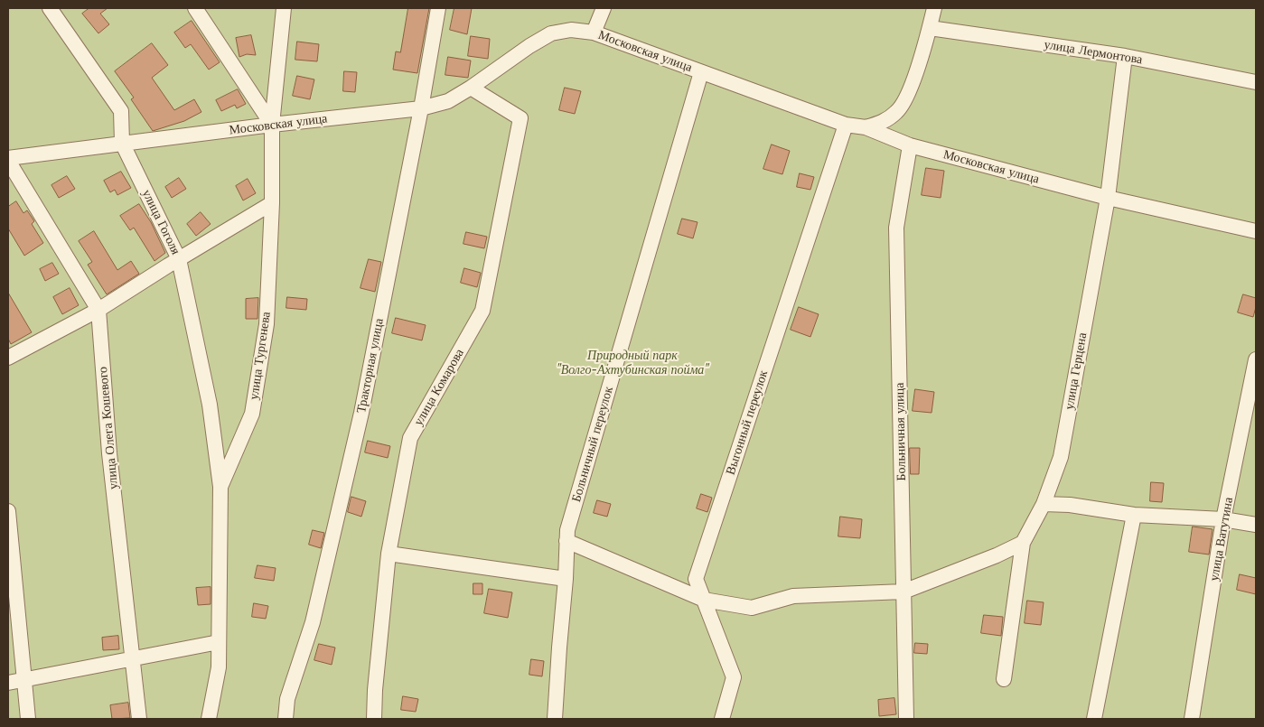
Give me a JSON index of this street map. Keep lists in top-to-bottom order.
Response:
{
  "streets": {
    "street": [
      "Московская улица",
      "улица Лермонтова",
      "улица Гоголя",
      "улица Тургенева",
      "Тракторная улица",
      "улица Герцена",
      "улица Комарова",
      "Выгонный переулок",
      "улица Олега Кошевого",
      "Больничная улица",
      "Больничный переулок",
      "улица Ватутина"
    ]
  },
  "crossings": [
    ["Московская улица", "улица Гоголя"],
    ["Московская улица", "улица Тургенева"],
    ["Московская улица", "Тракторная улица"],
    ["Московская улица", "улица Герцена"],
    ["Московская улица", "улица Комарова"],
    ["Московская улица", "Выгонный переулок"],
    ["Московская улица", "улица Олега Кошевого"],
    ["Московская улица", "Больничная улица"],
    ["Московская улица", "Больничный переулок"],
    ["улица Лермонтова", "улица Герцена"],
    ["улица Гоголя", "улица Тургенева"]
  ],
  "parks": ["Природный парк \"Волго-Ахтубинская пойма\""]
}
